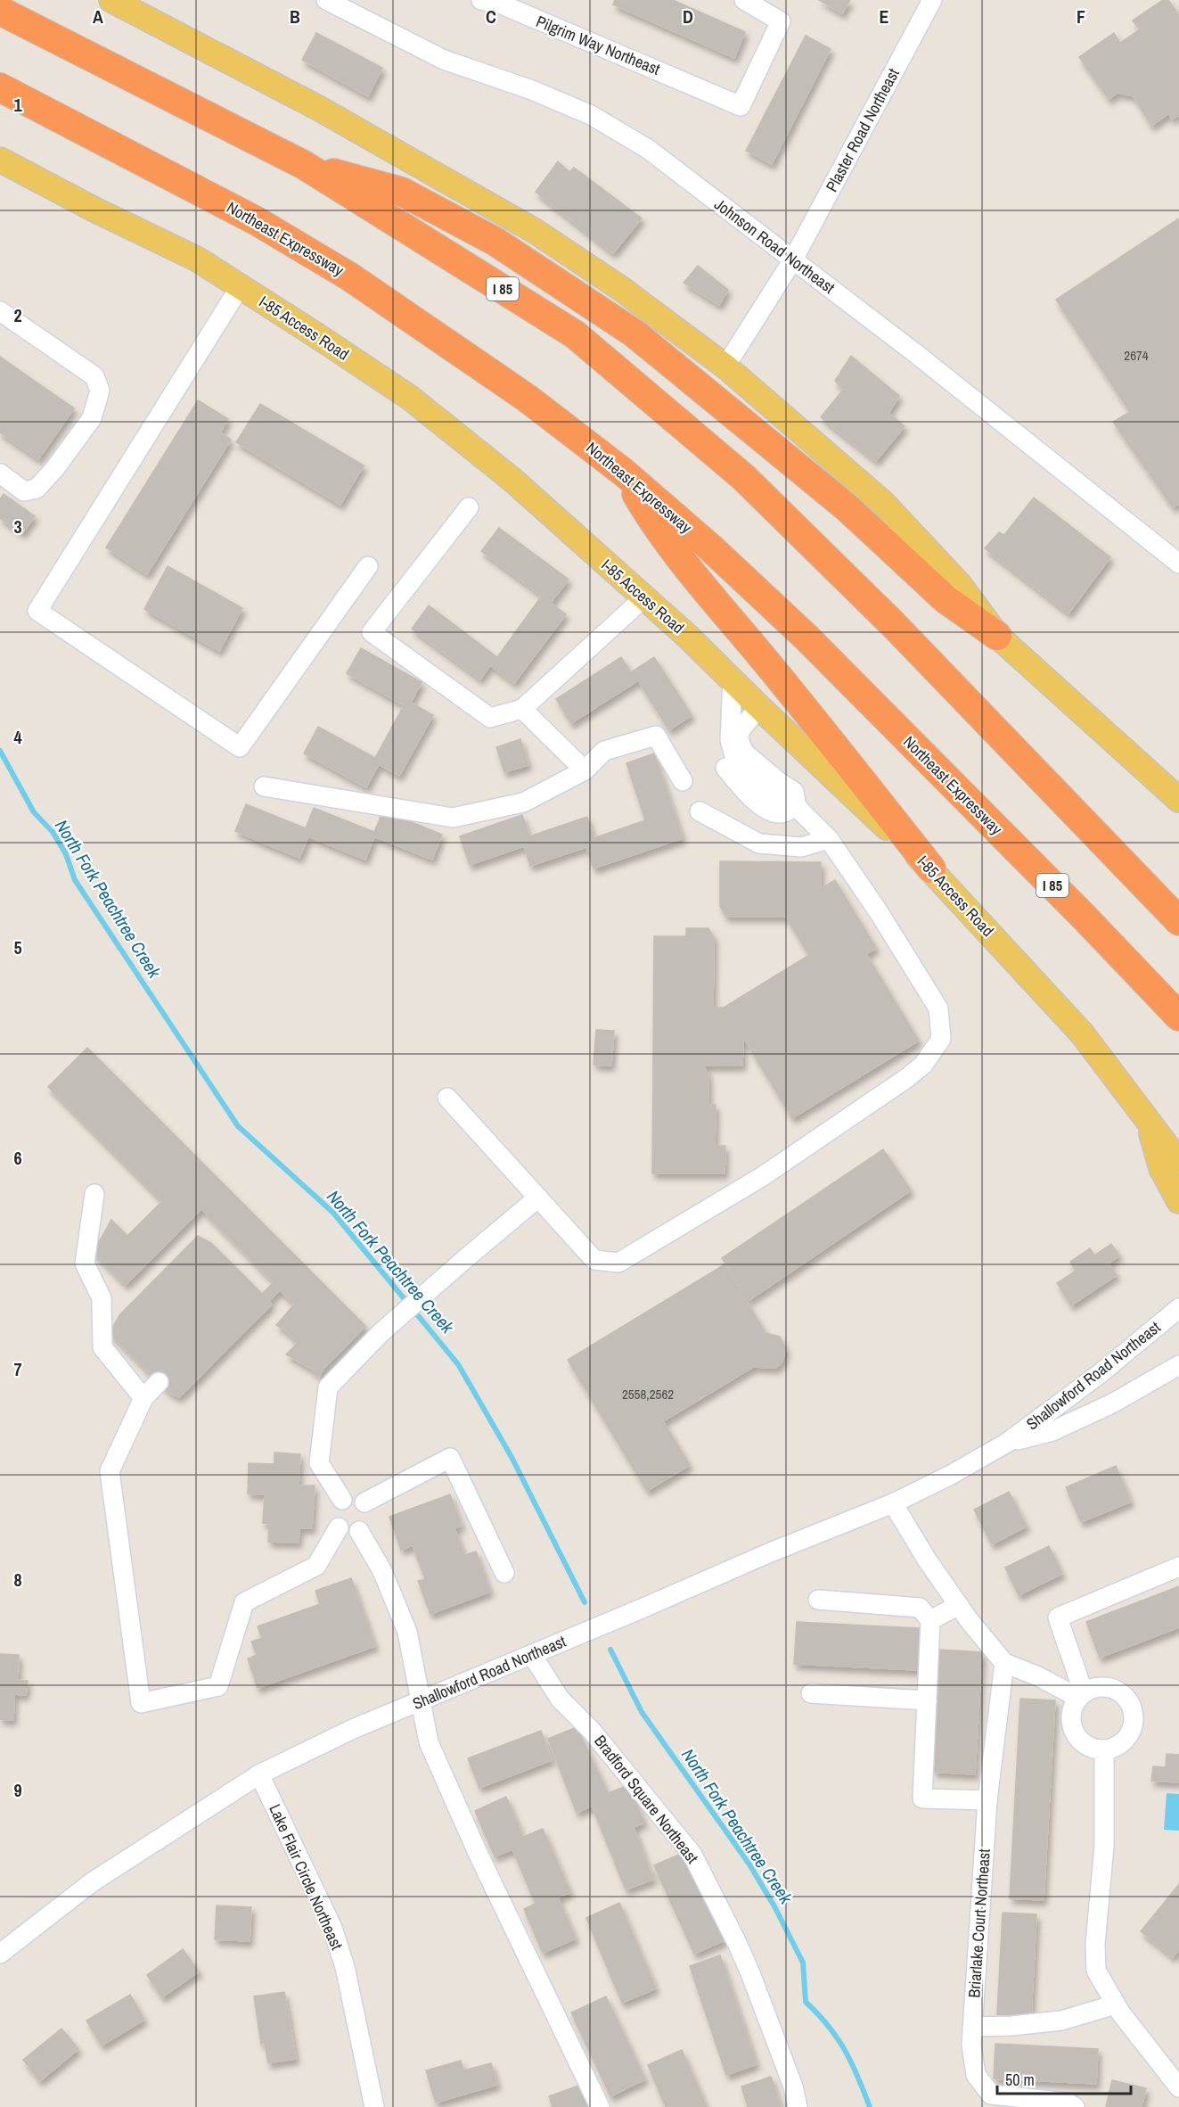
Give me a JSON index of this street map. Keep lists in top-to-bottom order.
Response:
{
  "streets": {
    "highway": ["Northeast Expressway", "I 85"],
    "main road": ["I-85 Access Road"],
    "street": [
      "Pilgrim Way Northeast",
      "Plaster Road Northeast",
      "Johnson Road Northeast",
      "Shallowford Road Northeast",
      "Bradford Square Northeast",
      "Lake Flair Circle Northeast",
      "Briarlake Court Northeast"
    ]
  },
  "crossings": [
    ["Plaster Road Northeast", "Johnson Road Northeast"],
    ["Shallowford Road Northeast", "Bradford Square Northeast"],
    ["Shallowford Road Northeast", "Lake Flair Circle Northeast"]
  ],
  "water": ["North Fork Peachtree Creek"],
  "house_numbers": ["2674", "2558,2562"],
  "scale_bar": "50 m",
  "grid": {
    "columns": [
      "A",
      "B",
      "C",
      "D",
      "E",
      "F"
    ],
    "rows": [
      "1",
      "2",
      "3",
      "4",
      "5",
      "6",
      "7",
      "8",
      "9"
    ]
  }
}
